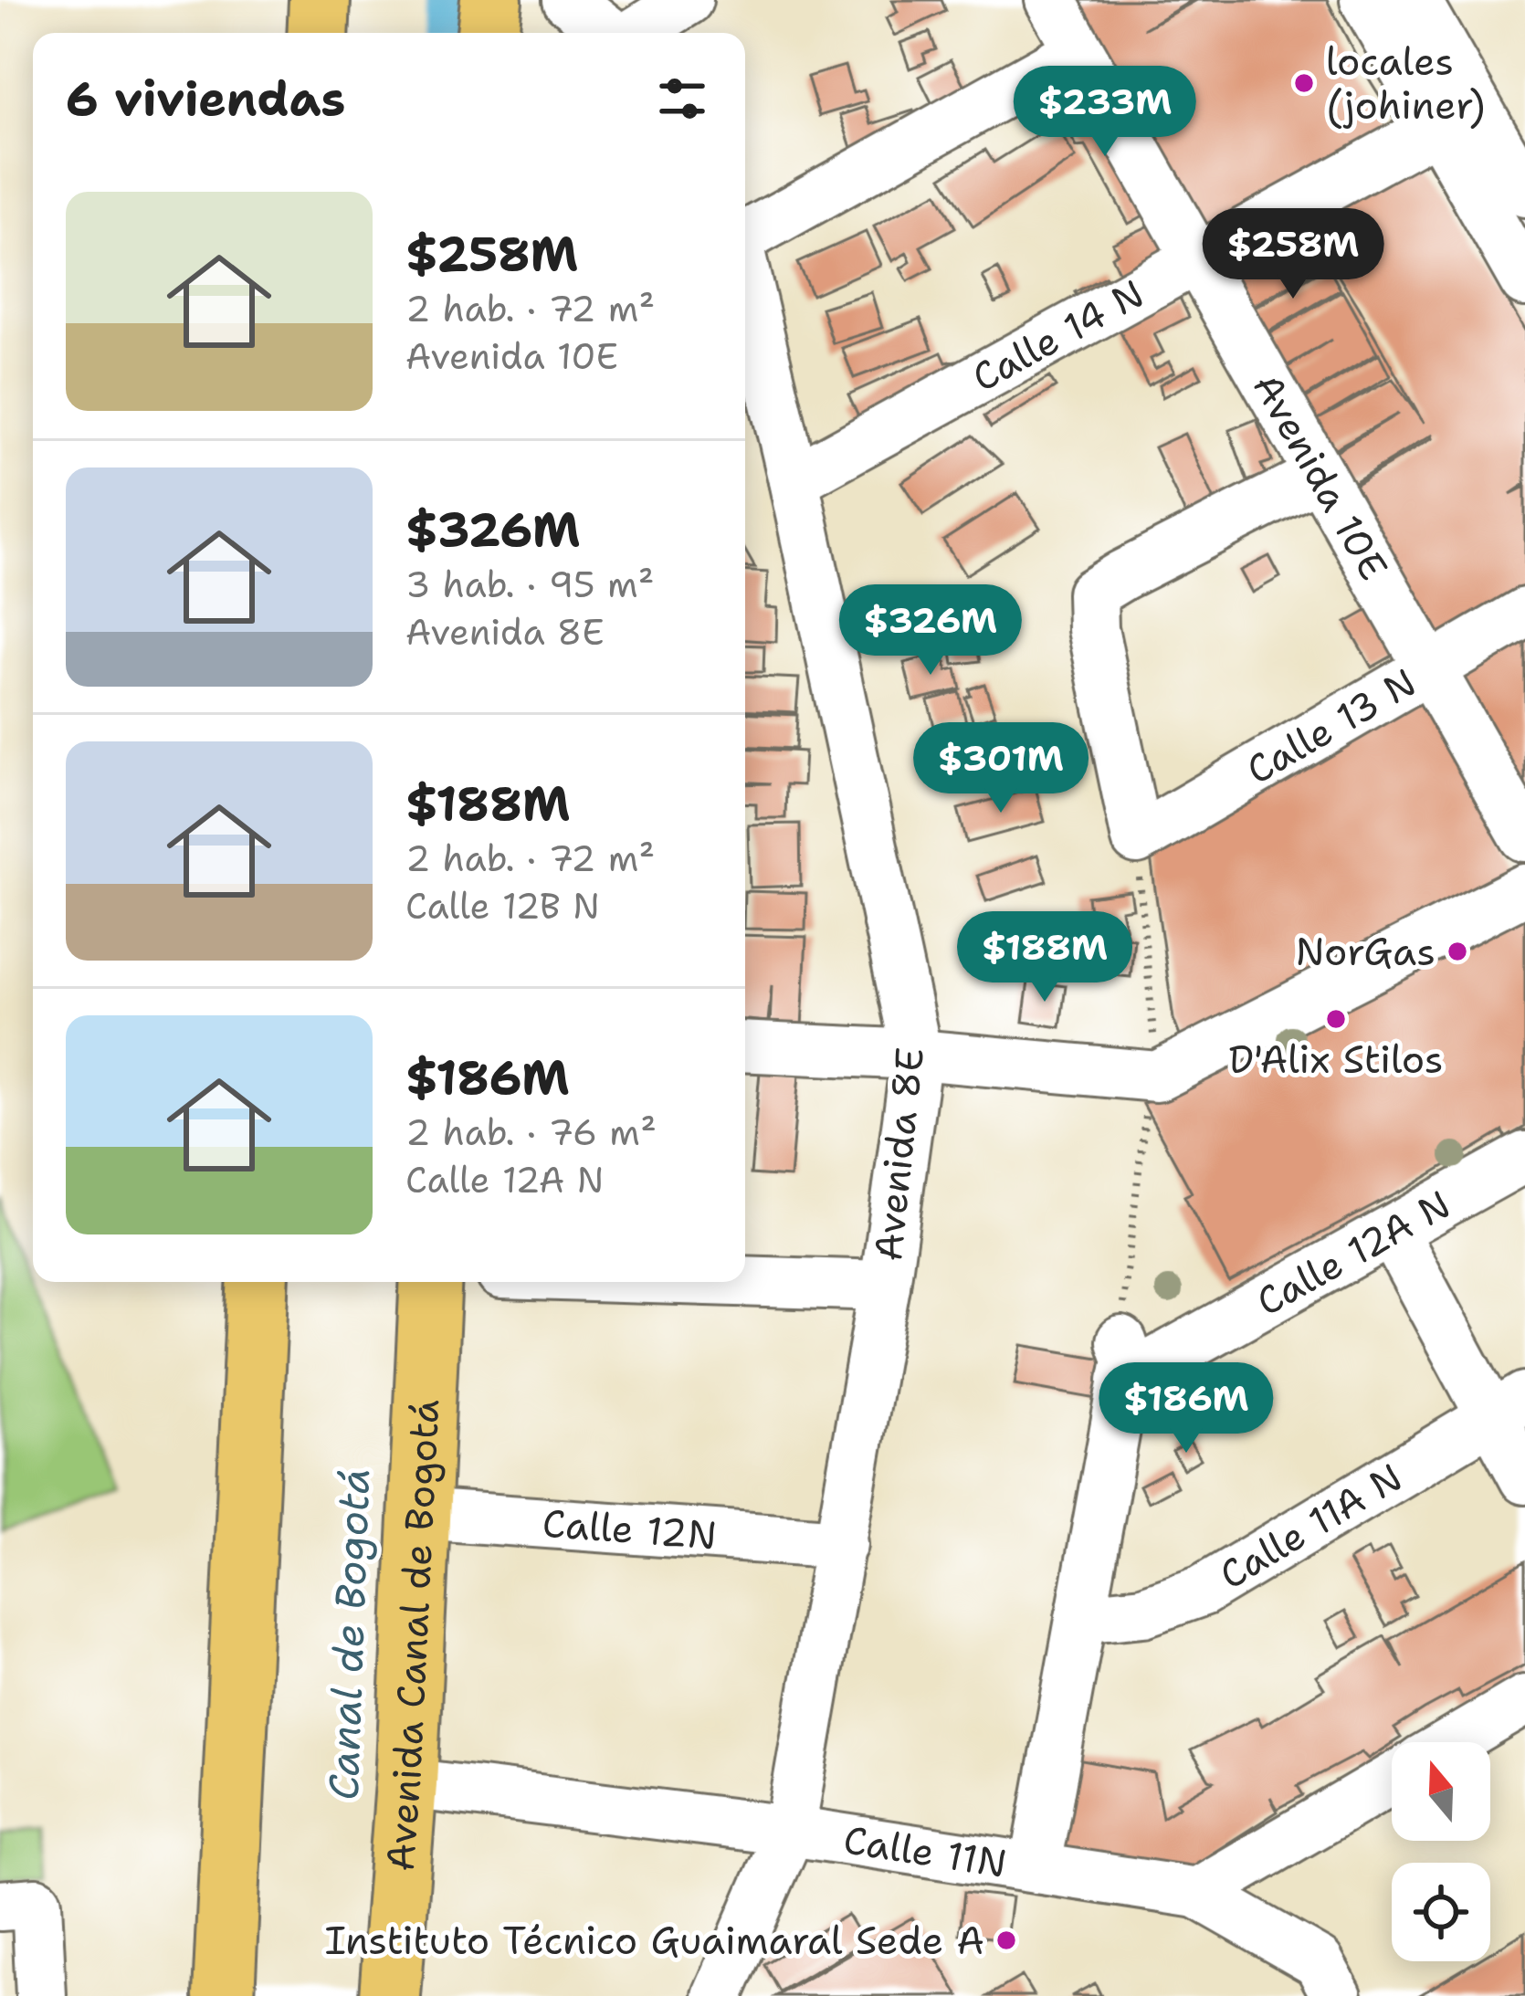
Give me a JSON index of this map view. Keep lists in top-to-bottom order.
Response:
{
  "streets": {
    "main road": ["Avenida Canal de Bogotá"],
    "street": [
      "Calle 14 N",
      "Avenida 10E",
      "Calle 13 N",
      "Avenida 8E",
      "Calle 12A N",
      "Calle 11A N",
      "Calle 12N",
      "Calle 11N"
    ]
  },
  "crossings": [
    ["Calle 14 N", "Avenida 10E"],
    ["Calle 14 N", "Avenida 8E"],
    ["Avenida 10E", "Calle 13 N"],
    ["Avenida 8E", "Calle 12N"],
    ["Avenida 8E", "Calle 11N"],
    ["Calle 12N", "Avenida Canal de Bogotá"],
    ["Avenida Canal de Bogotá", "Calle 11N"]
  ],
  "water": ["Canal de Bogotá"],
  "places": [
    "locales (johiner)",
    "NorGas",
    "D'Alix Stilos",
    "Instituto Técnico Guaimaral Sede A"
  ],
  "north": "top",
  "page": {
    "heading": "6 viviendas",
    "price": [
      "$233M",
      "$258M",
      "$326M",
      "$301M",
      "$188M",
      "$186M"
    ],
    "list": [
      {
        "name": "$258M",
        "note": "2 hab. · 72 m² · Avenida 10E"
      },
      {
        "name": "$326M",
        "note": "3 hab. · 95 m² · Avenida 8E"
      },
      {
        "name": "$188M",
        "note": "2 hab. · 72 m² · Calle 12B N"
      },
      {
        "name": "$186M",
        "note": "2 hab. · 76 m² · Calle 12A N"
      }
    ]
  }
}
